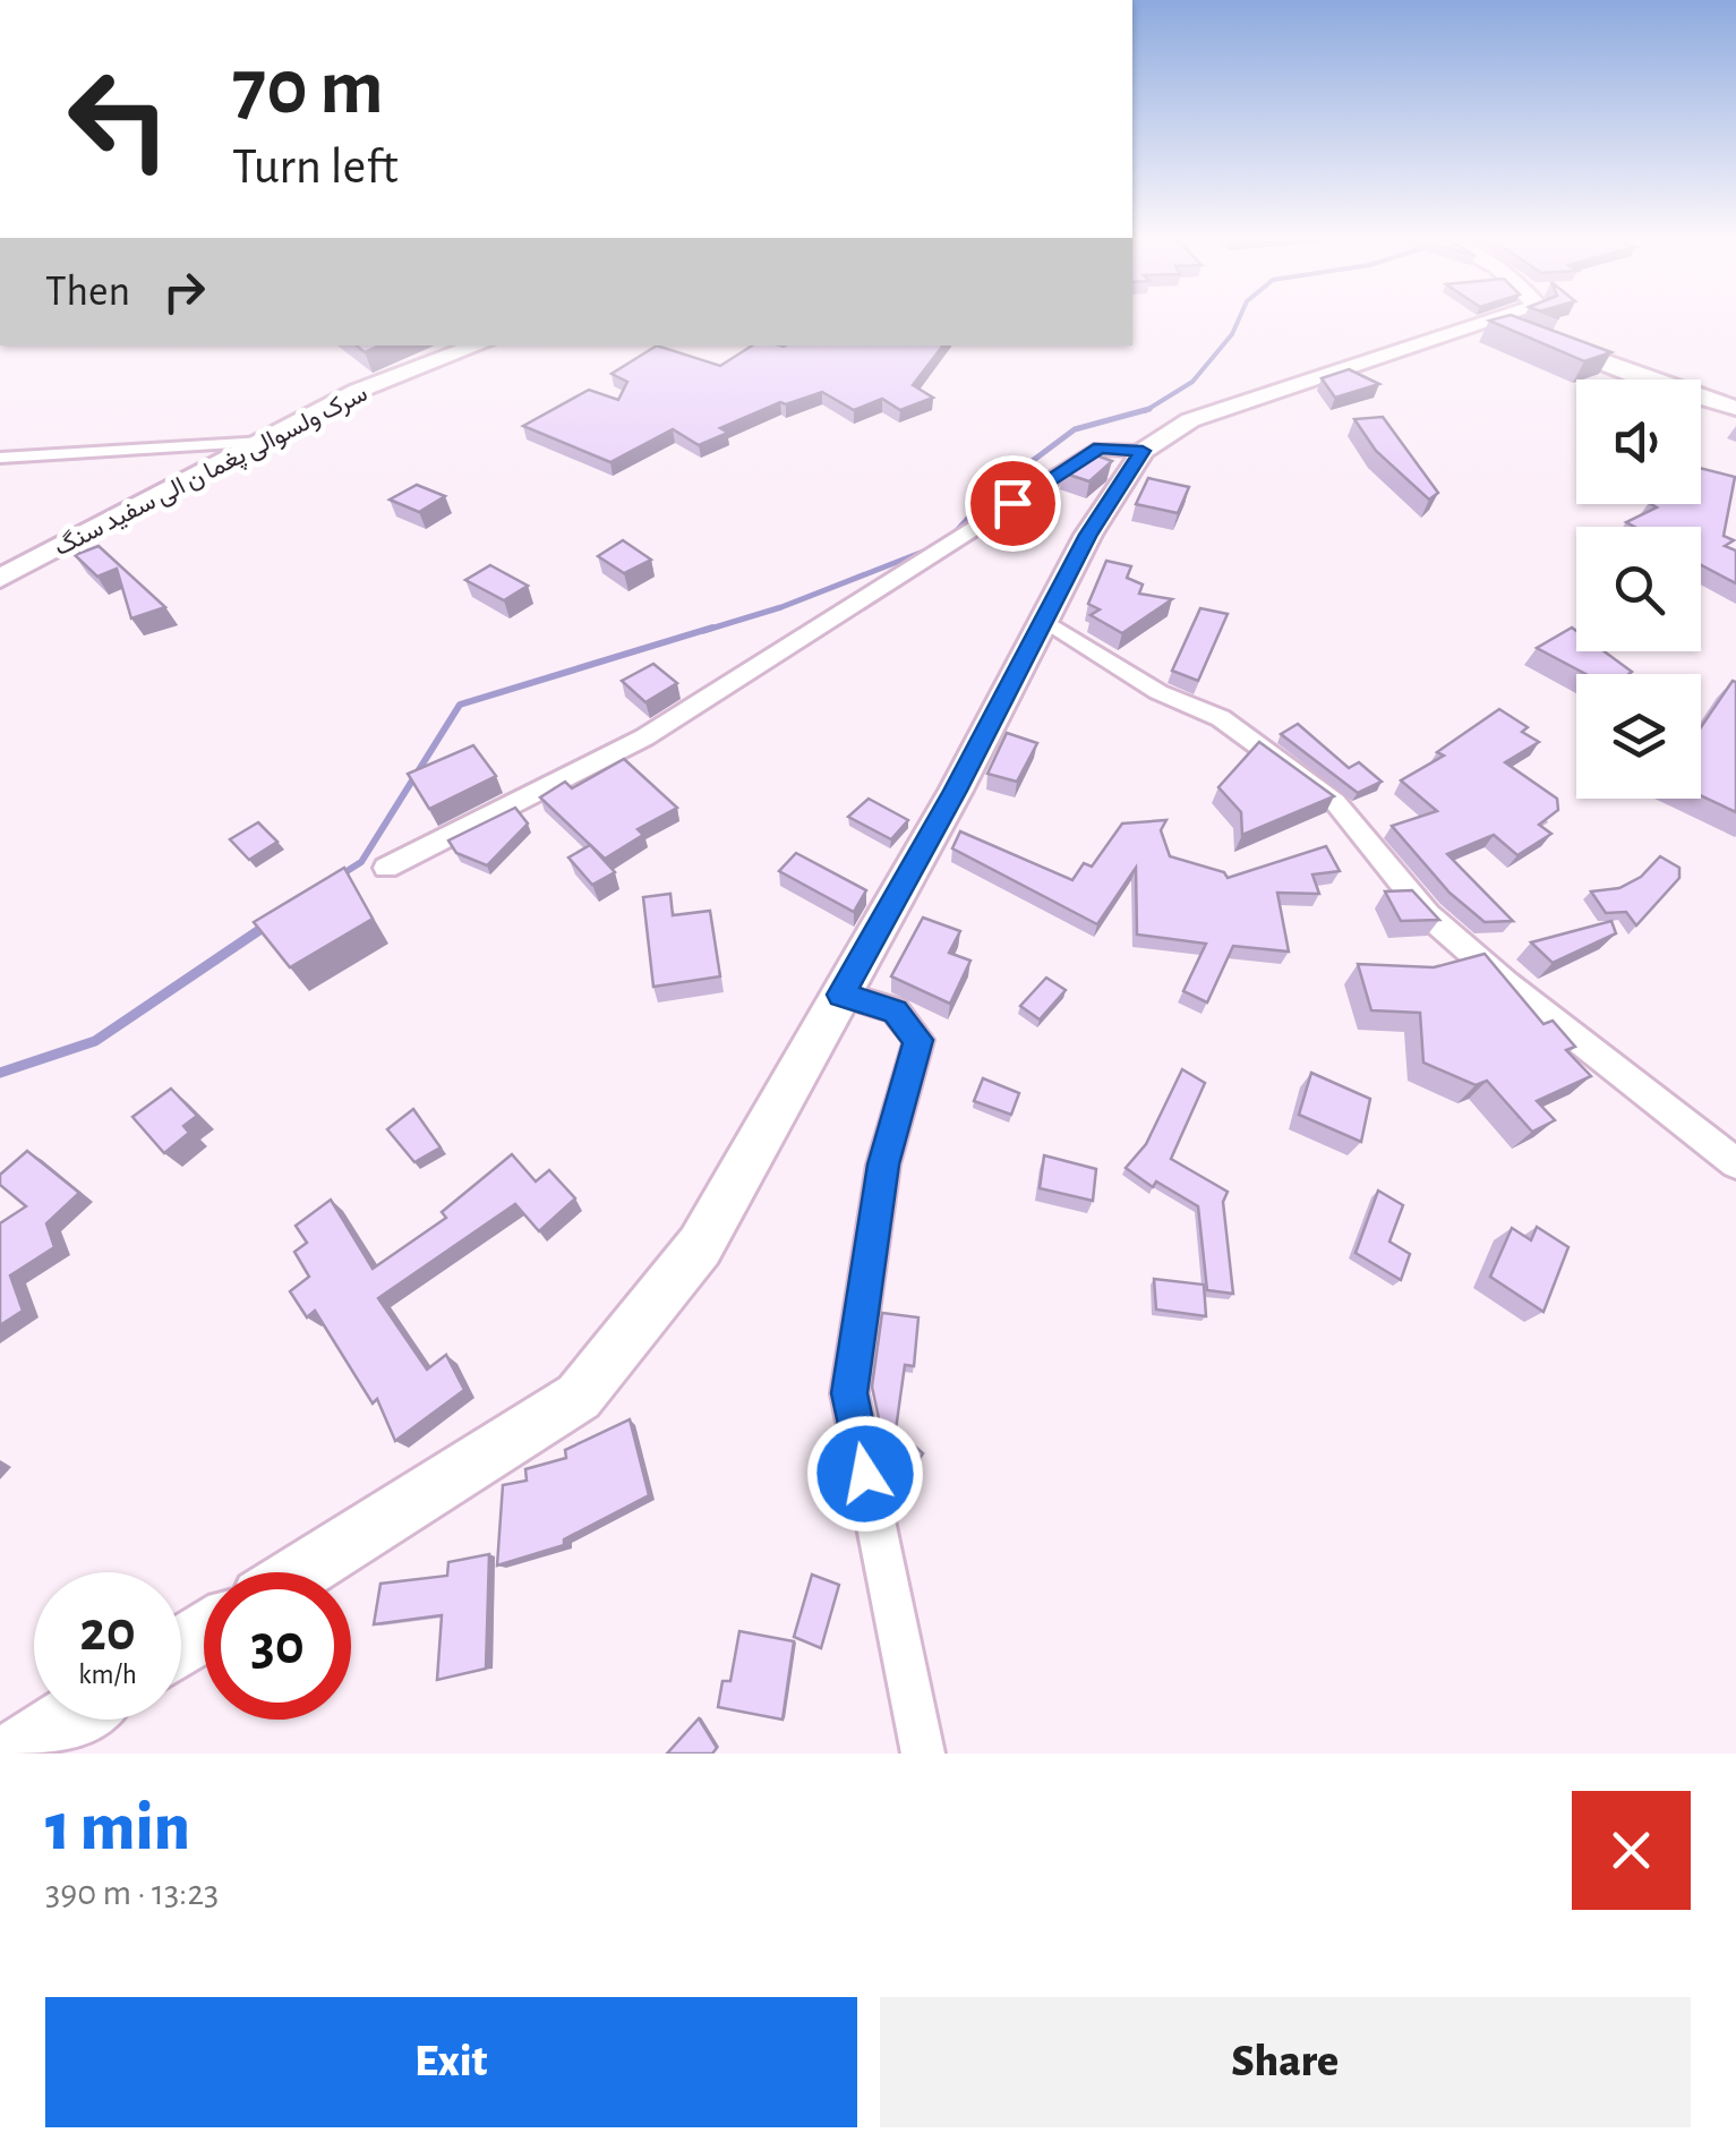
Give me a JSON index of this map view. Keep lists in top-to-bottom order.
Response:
{
  "streets": {
    "street": ["سرک ولسوالی پغما ن الی سفید سنگ"]
  },
  "page": {
    "turn": ["70 m", "Turn left"],
    "then": "Then",
    "speed": "20 km/h",
    "limit": "30",
    "heading": ["1 min", "390 m · 13:23"],
    "buttons": ["Exit", "Share"]
  }
}
